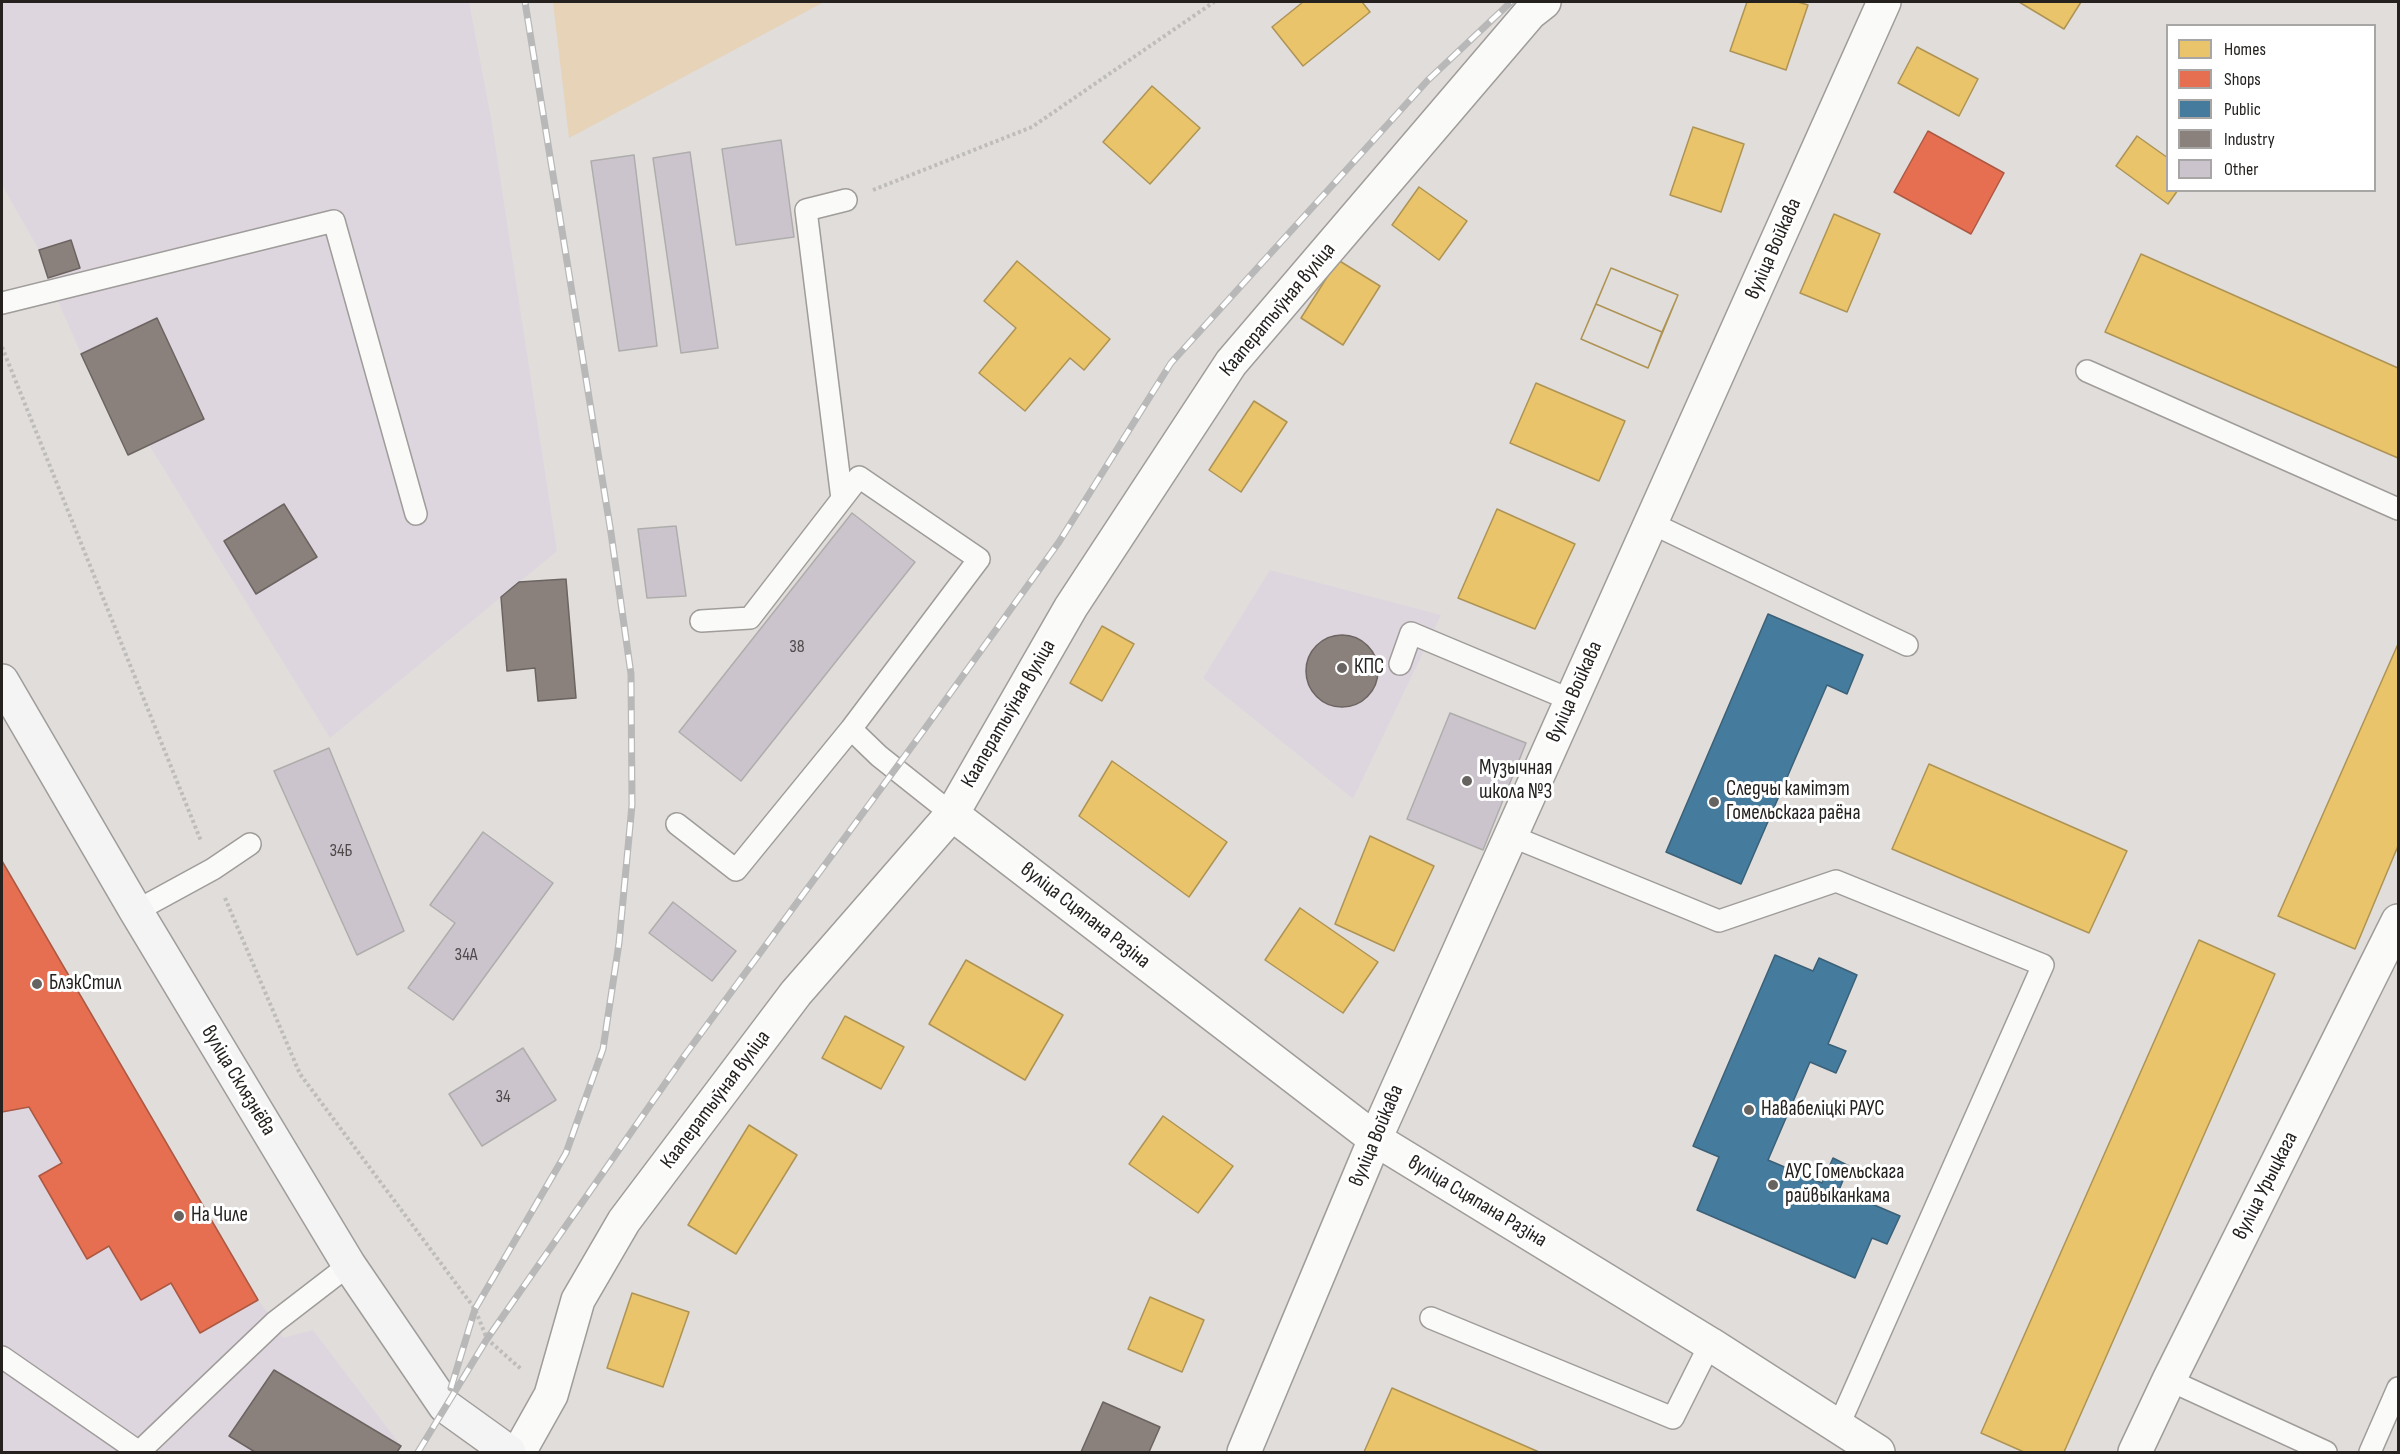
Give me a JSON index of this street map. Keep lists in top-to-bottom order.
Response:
{
  "streets": {
    "main road": ["вуліца Склязнёва"],
    "street": [
      "вуліца Войкава",
      "Кааператыўная вуліца",
      "вуліца Сцяпана Разіна",
      "вуліца Урыцкага"
    ]
  },
  "crossings": [
    ["вуліца Войкава", "вуліца Сцяпана Разіна"],
    ["Кааператыўная вуліца", "вуліца Сцяпана Разіна"]
  ],
  "places": [
    "КПС",
    "Музычная школа №3",
    "Следчы камітэт Гомельскага раёна",
    "БлэкСтил",
    "Навабеліцкі РАУС",
    "АУС Гомельскага райвыканкама",
    "На Чиле"
  ],
  "house_numbers": [
    "38",
    "34Б",
    "34А",
    "34"
  ],
  "legend": [
    "Homes",
    "Shops",
    "Public",
    "Industry",
    "Other"
  ]
}
